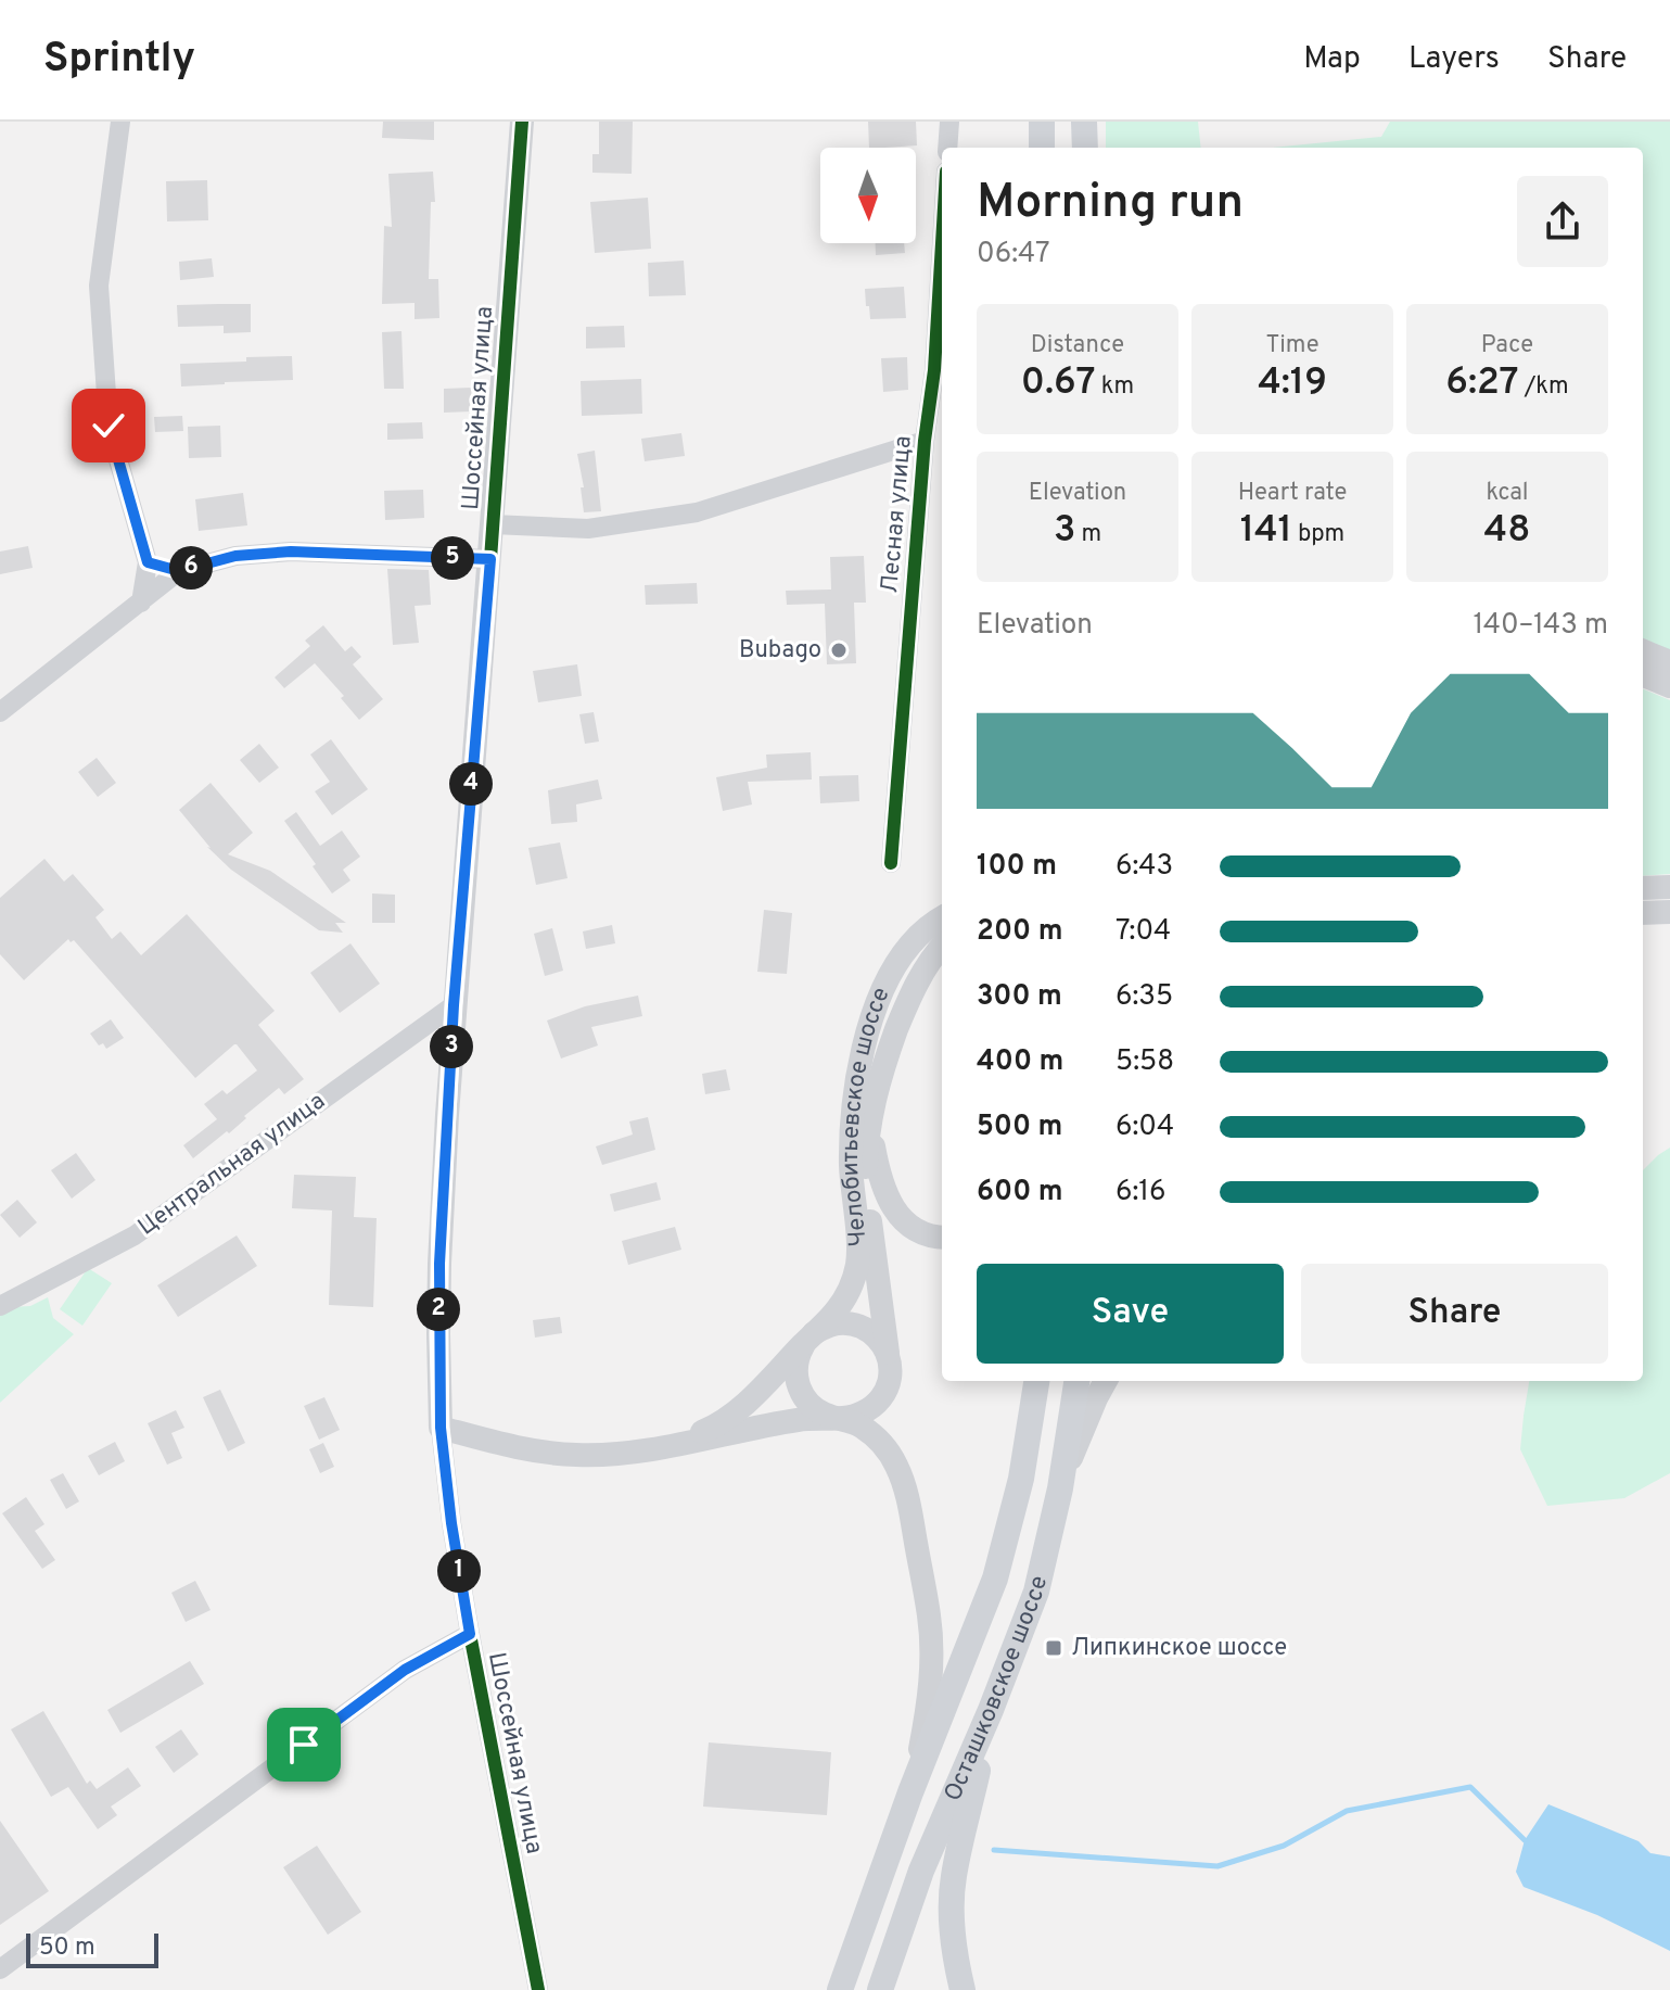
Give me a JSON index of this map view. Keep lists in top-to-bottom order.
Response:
{
  "streets": {
    "main road": ["Осташковское шоссе"],
    "street": [
      "Шоссейная улица",
      "Лесная улица",
      "Челобитьевское шоссе",
      "Центральная улица"
    ]
  },
  "crossings": [
    ["Шоссейная улица", "Челобитьевское шоссе"],
    ["Шоссейная улица", "Центральная улица"]
  ],
  "places": {
    "other": ["Bubago"],
    "transit": ["Липкинское шоссе"]
  },
  "scale_bar": "50 m",
  "north": "bottom",
  "page": {
    "header": "Sprintly",
    "nav": ["Map", "Layers", "Share"],
    "heading": ["Morning run", "06:47"],
    "stats": [
      ["Distance", "0.67 km"],
      ["Time", "4:19"],
      ["Pace", "6:27 /km"],
      ["Elevation", "3 m"],
      ["Heart rate", "141 bpm"],
      ["kcal", "48"]
    ],
    "pins": [
      "5",
      "6",
      "4",
      "3",
      "2",
      "1"
    ],
    "chart": ["Elevation", "140–143 m"],
    "list": [
      {
        "name": "100 m",
        "note": "6:43"
      },
      {
        "name": "200 m",
        "note": "7:04"
      },
      {
        "name": "300 m",
        "note": "6:35"
      },
      {
        "name": "400 m",
        "note": "5:58"
      },
      {
        "name": "500 m",
        "note": "6:04"
      },
      {
        "name": "600 m",
        "note": "6:16"
      }
    ],
    "buttons": ["Save", "Share"],
    "scale": "50 m"
  }
}
